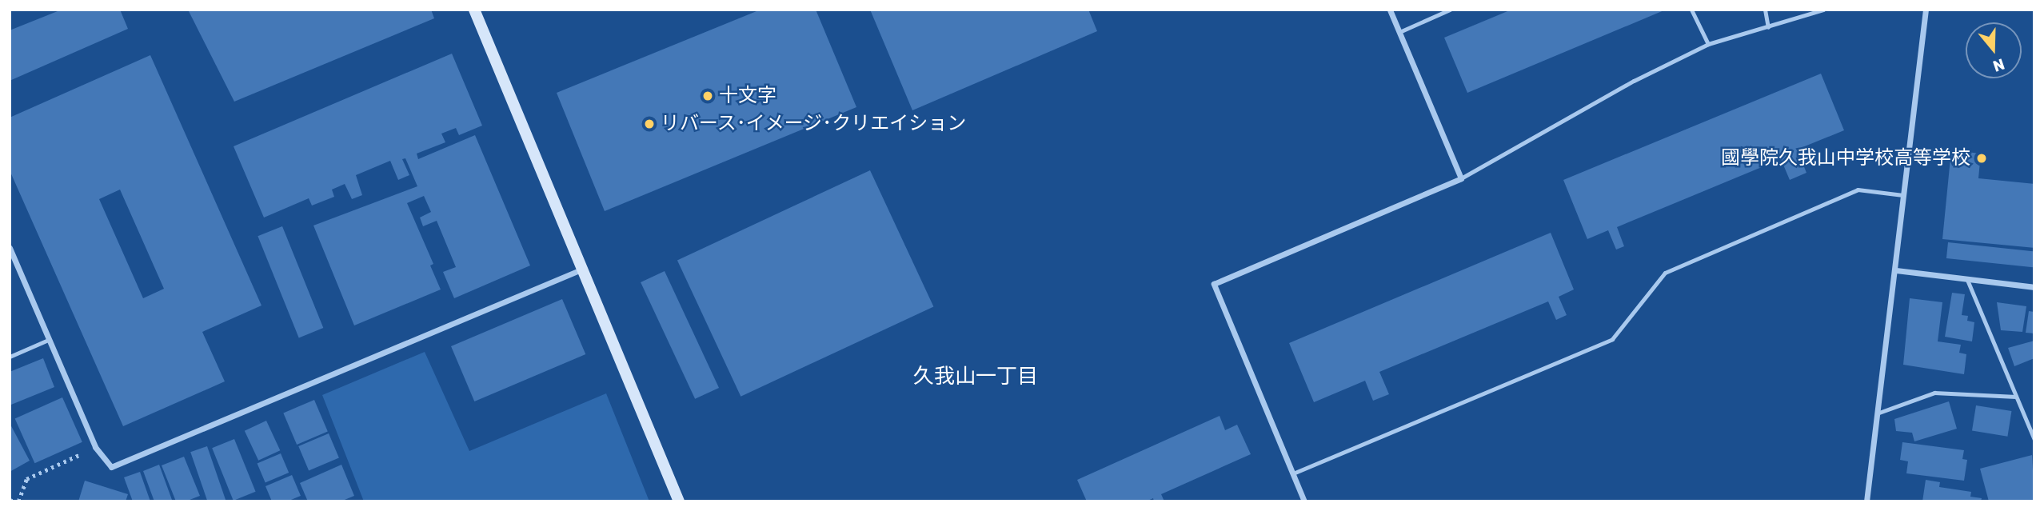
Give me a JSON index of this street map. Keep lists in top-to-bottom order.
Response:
{
  "districts": ["久我山一丁目"],
  "places": ["十文字", "リバース･イメージ･クリエイション", "國學院久我山中学校高等学校"],
  "north": "bottom"
}
